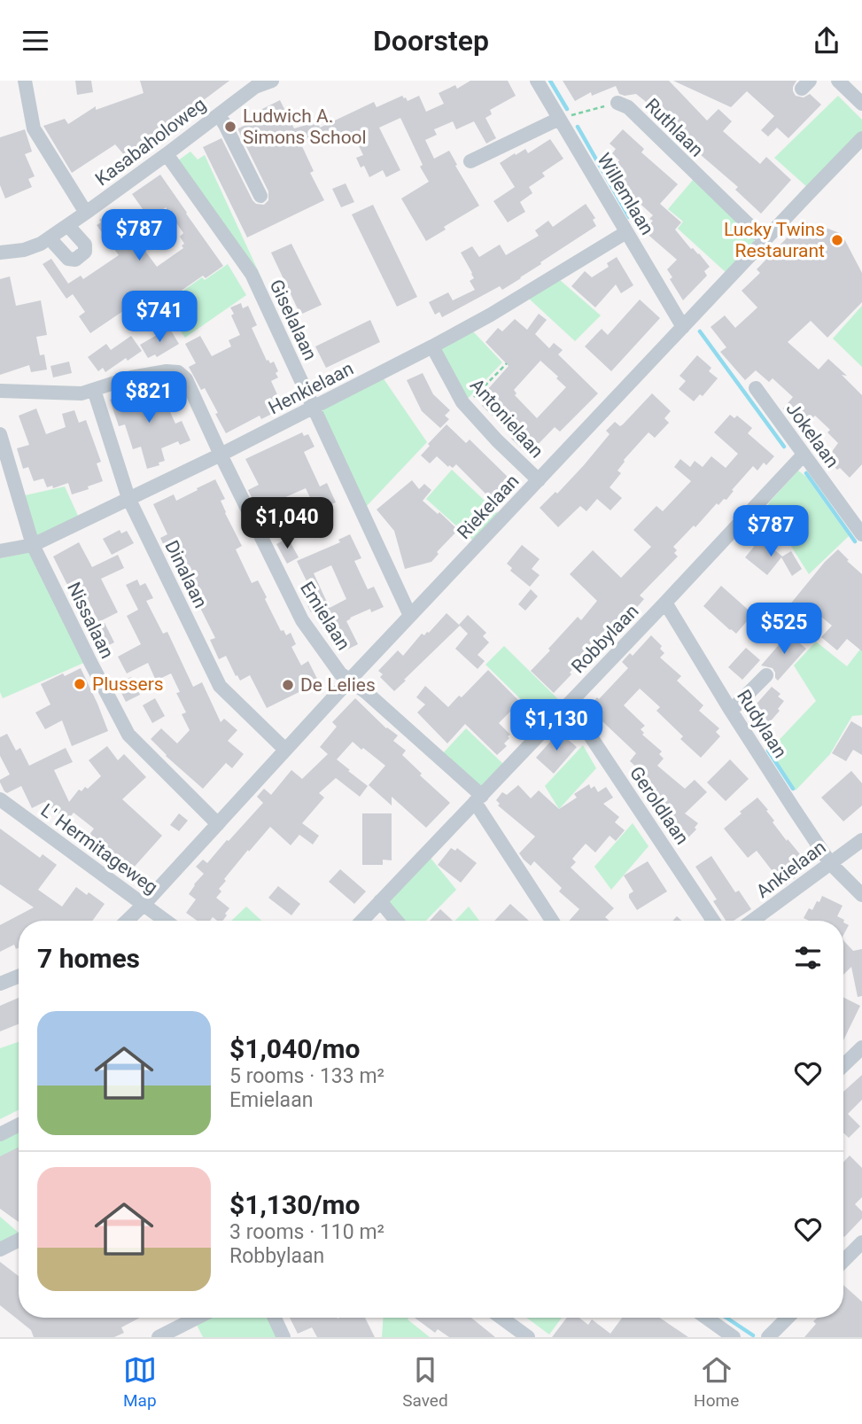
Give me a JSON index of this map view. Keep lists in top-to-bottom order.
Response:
{
  "streets": {
    "street": [
      "Ruthlaan",
      "Kasabaholoweg",
      "Willemlaan",
      "Giselalaan",
      "Henkielaan",
      "Antonielaan",
      "Jokelaan",
      "Riekelaan",
      "Dinalaan",
      "Emielaan",
      "Nissalaan",
      "Robbylaan",
      "Rudylaan",
      "Geroldlaan",
      "L' Hermitageweg",
      "Ankielaan"
    ]
  },
  "crossings": [
    ["Ruthlaan", "Willemlaan"],
    ["Ruthlaan", "Riekelaan"],
    ["Kasabaholoweg", "Giselalaan"],
    ["Willemlaan", "Henkielaan"],
    ["Willemlaan", "Riekelaan"],
    ["Giselalaan", "Henkielaan"],
    ["Giselalaan", "Riekelaan"],
    ["Henkielaan", "Antonielaan"],
    ["Henkielaan", "Dinalaan"],
    ["Henkielaan", "Emielaan"],
    ["Henkielaan", "Nissalaan"],
    ["Antonielaan", "Riekelaan"],
    ["Jokelaan", "Robbylaan"],
    ["Riekelaan", "Dinalaan"],
    ["Riekelaan", "Emielaan"],
    ["Riekelaan", "Nissalaan"],
    ["Riekelaan", "L' Hermitageweg"],
    ["Dinalaan", "Emielaan"],
    ["Emielaan", "Robbylaan"],
    ["Robbylaan", "Rudylaan"],
    ["Robbylaan", "Geroldlaan"],
    ["Rudylaan", "Ankielaan"]
  ],
  "places": [
    "Ludwich A. Simons School",
    "Lucky Twins Restaurant",
    "Plussers",
    "De Lelies"
  ],
  "page": {
    "header": "Doorstep",
    "price": [
      "$787",
      "$741",
      "$821",
      "$1,040",
      "$787",
      "$525",
      "$1,130"
    ],
    "heading": "7 homes",
    "list": [
      {
        "name": "$1,040/mo",
        "note": "5 rooms · 133 m² · Emielaan"
      },
      {
        "name": "$1,130/mo",
        "note": "3 rooms · 110 m² · Robbylaan"
      }
    ],
    "tabs": ["Map", "Saved", "Home"]
  }
}
